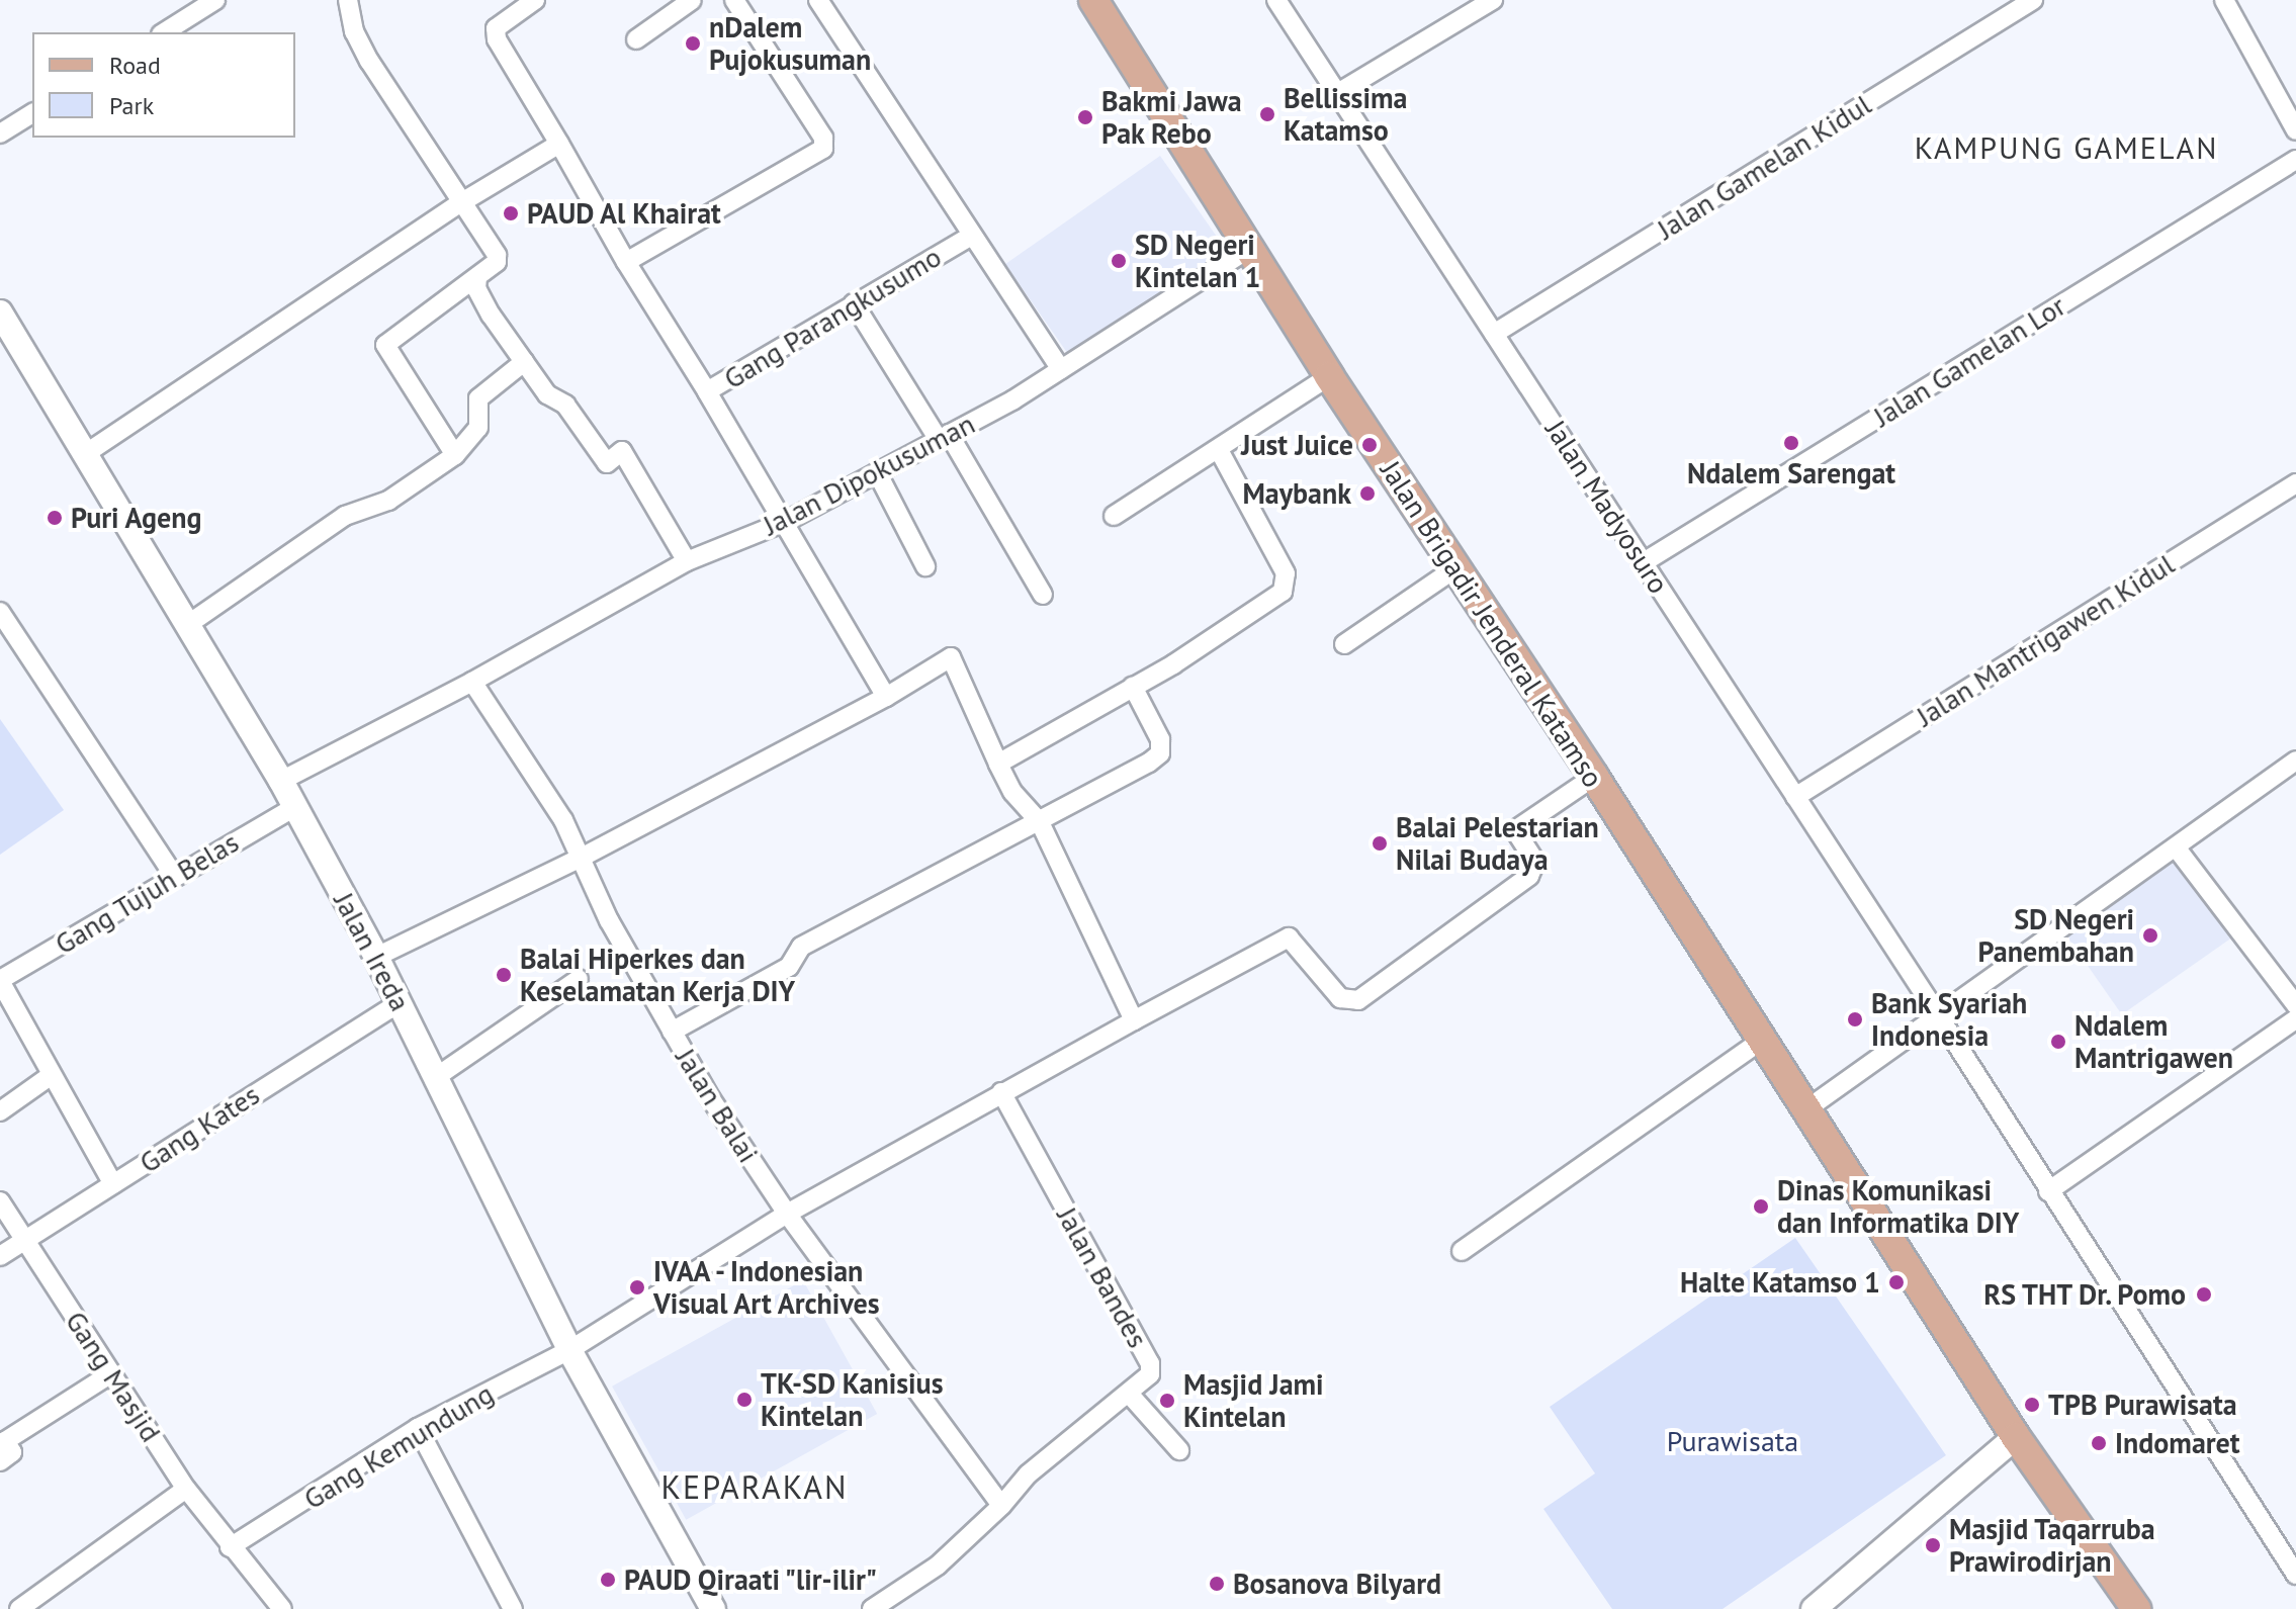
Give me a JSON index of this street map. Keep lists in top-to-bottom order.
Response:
{
  "streets": {
    "main road": ["Jalan Brigadir Jenderal Katamso"],
    "street": [
      "Jalan Gamelan Kidul",
      "Gang Parangkusumo",
      "Jalan Gamelan Lor",
      "Jalan Dipokusuman",
      "Jalan Madyosuro",
      "Jalan Mantrigawen Kidul",
      "Gang Tujuh Belas",
      "Jalan Ireda",
      "Jalan Balai",
      "Gang Kates",
      "Jalan Bandes",
      "Gang Masjid",
      "Gang Kemundung"
    ]
  },
  "crossings": [
    ["Jalan Gamelan Kidul", "Jalan Madyosuro"],
    ["Gang Parangkusumo", "Jalan Dipokusuman"],
    ["Jalan Gamelan Lor", "Jalan Madyosuro"],
    ["Jalan Dipokusuman", "Jalan Brigadir Jenderal Katamso"],
    ["Jalan Dipokusuman", "Jalan Balai"],
    ["Jalan Madyosuro", "Jalan Mantrigawen Kidul"],
    ["Jalan Brigadir Jenderal Katamso", "Gang Kemundung"],
    ["Gang Tujuh Belas", "Jalan Ireda"],
    ["Jalan Ireda", "Gang Kates"],
    ["Jalan Ireda", "Gang Kemundung"],
    ["Jalan Balai", "Jalan Bandes"],
    ["Jalan Balai", "Gang Kemundung"],
    ["Gang Kates", "Gang Masjid"],
    ["Jalan Bandes", "Gang Kemundung"],
    ["Gang Masjid", "Gang Kemundung"]
  ],
  "districts": ["KAMPUNG GAMELAN", "KEPARAKAN"],
  "parks": ["Purawisata"],
  "places": [
    "nDalem Pujokusuman",
    "Bellissima Katamso",
    "Bakmi Jawa Pak Rebo",
    "PAUD Al Khairat",
    "SD Negeri Kintelan 1",
    "Ndalem Sarengat",
    "Just Juice",
    "Maybank",
    "Puri Ageng",
    "Balai Pelestarian Nilai Budaya",
    "SD Negeri Panembahan",
    "Balai Hiperkes dan Keselamatan Kerja DIY",
    "Bank Syariah Indonesia",
    "Ndalem Mantrigawen",
    "Dinas Komunikasi dan Informatika DIY",
    "Halte Katamso 1",
    "IVAA - Indonesian Visual Art Archives",
    "RS THT Dr. Pomo",
    "TK-SD Kanisius Kintelan",
    "Masjid Jami Kintelan",
    "TPB Purawisata",
    "Indomaret",
    "Masjid Taqarruba Prawirodirjan",
    "PAUD Qiraati \"lir-ilir\"",
    "Bosanova Bilyard"
  ],
  "legend": ["Road", "Park"]
}
